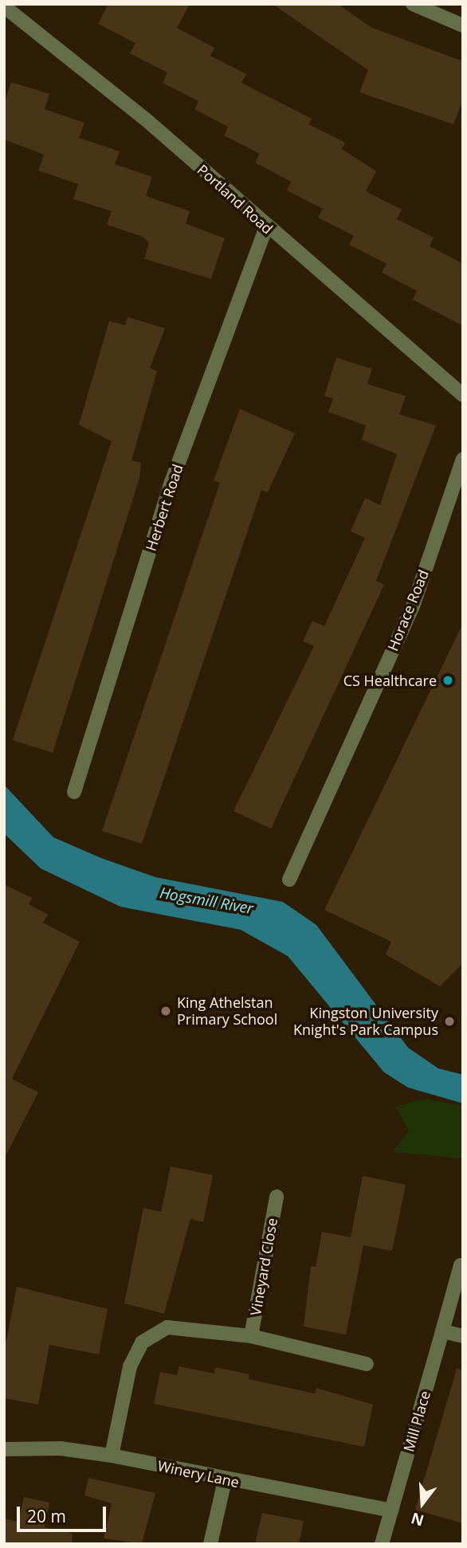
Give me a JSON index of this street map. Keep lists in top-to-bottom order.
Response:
{
  "streets": {
    "street": [
      "Portland Road",
      "Herbert Road",
      "Horace Road",
      "Vineyard Close",
      "Mill Place",
      "Winery Lane"
    ]
  },
  "crossings": [
    ["Portland Road", "Herbert Road"],
    ["Mill Place", "Winery Lane"]
  ],
  "water": ["Hogsmill River"],
  "places": ["CS Healthcare", "King Athelstan Primary School", "Kingston University Knight's Park Campus"],
  "scale_bar": "20 m",
  "north": "bottom"
}
